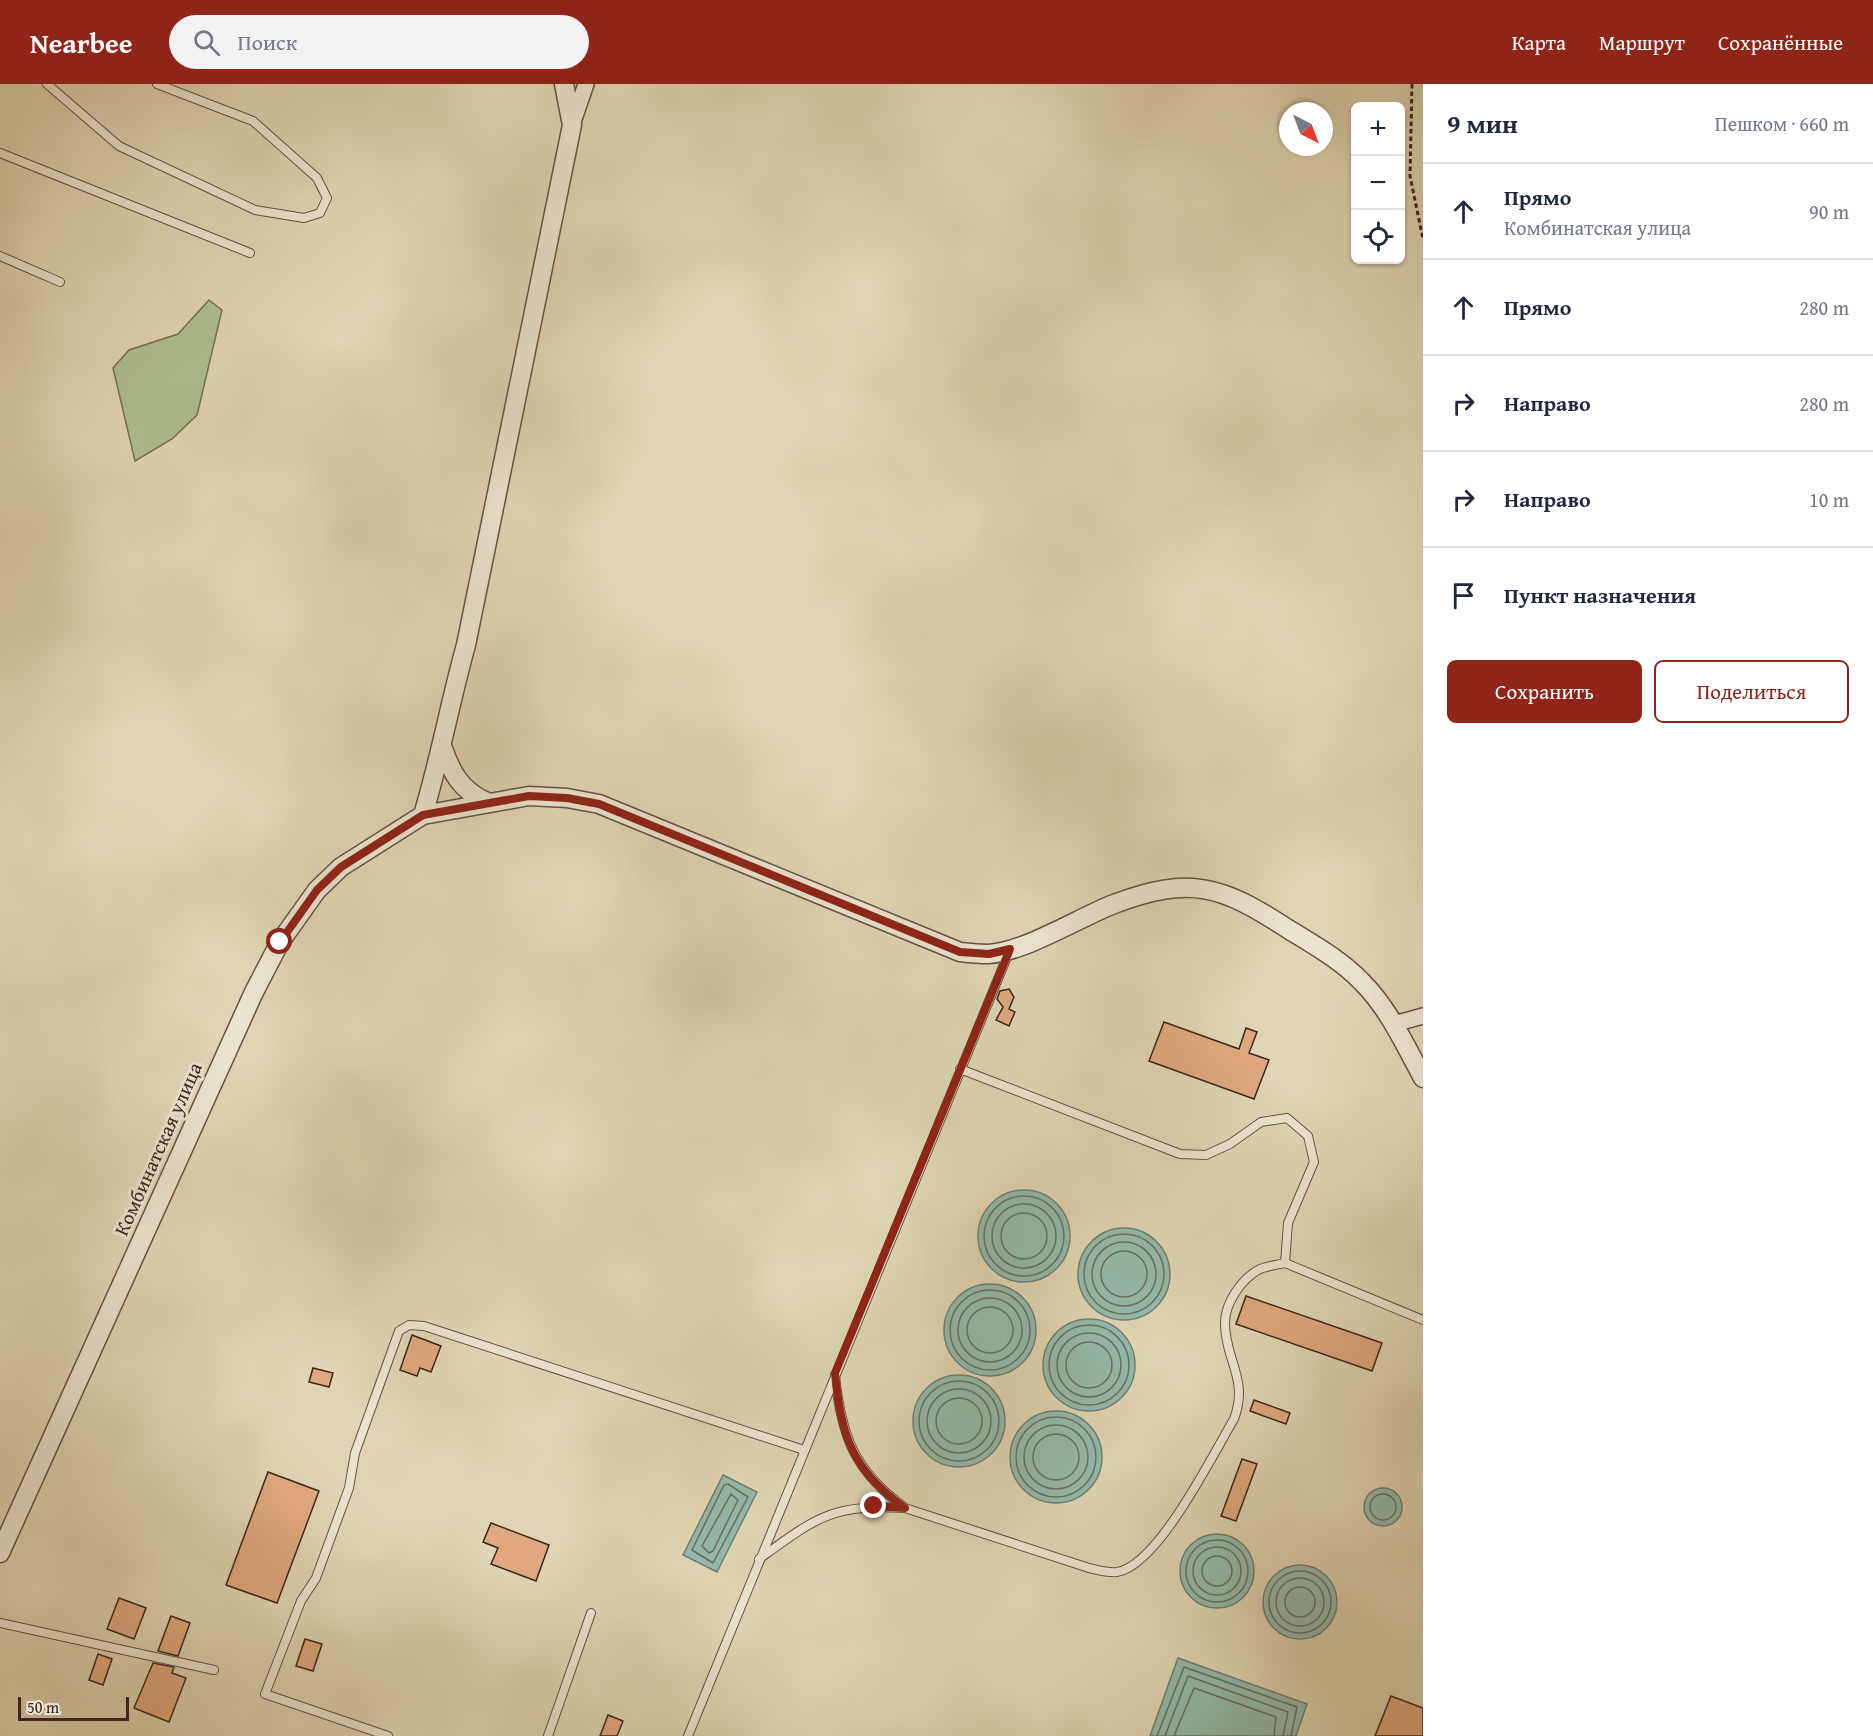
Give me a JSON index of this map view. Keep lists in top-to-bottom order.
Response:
{
  "streets": {
    "street": ["Комбинатская улица"]
  },
  "scale_bar": "50 m",
  "north": "bottom right",
  "page": {
    "header": "Nearbee",
    "search": "Поиск",
    "nav": ["Карта", "Маршрут", "Сохранённые"],
    "heading": ["9 мин", "Пешком · 660 m"],
    "map_buttons": ["+", "−"],
    "list": [
      ["Прямо", "Комбинатская улица", "90 m"],
      ["Прямо", "280 m"],
      ["Направо", "280 m"],
      ["Направо", "10 m"],
      "Пункт назначения"
    ],
    "buttons": ["Сохранить", "Поделиться"],
    "scale": "50 m"
  }
}
